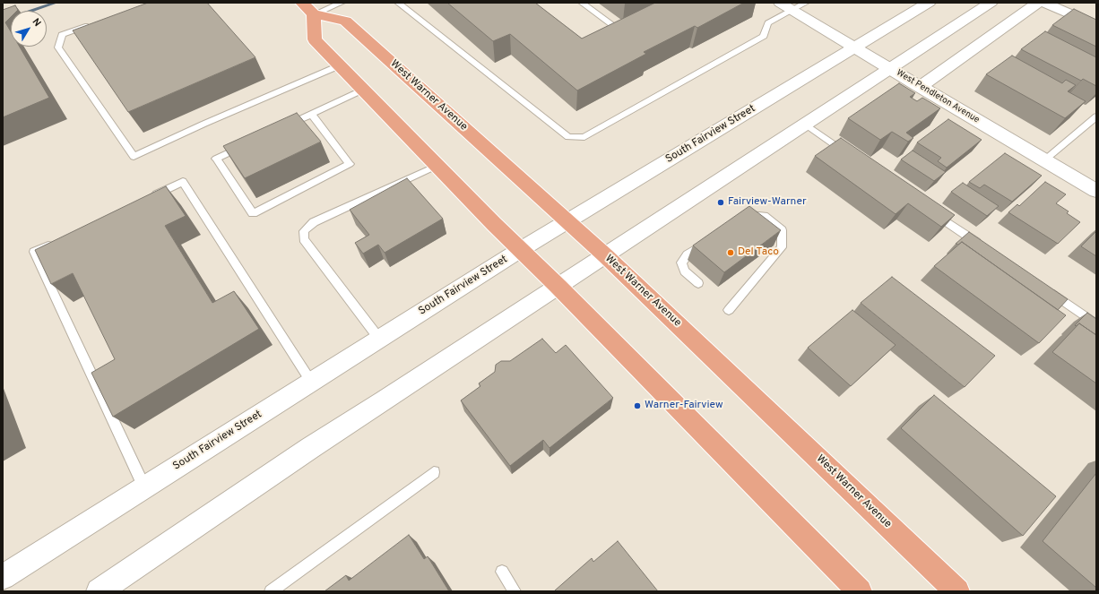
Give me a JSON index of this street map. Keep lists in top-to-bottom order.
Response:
{
  "streets": {
    "main road": ["West Warner Avenue", "South Fairview Street"],
    "street": ["West Pendleton Avenue"]
  },
  "crossings": [
    ["West Warner Avenue", "South Fairview Street"],
    ["West Pendleton Avenue", "South Fairview Street"]
  ],
  "places": ["Fairview-Warner", "Del Taco", "Warner-Fairview"],
  "north": "top right"
}
